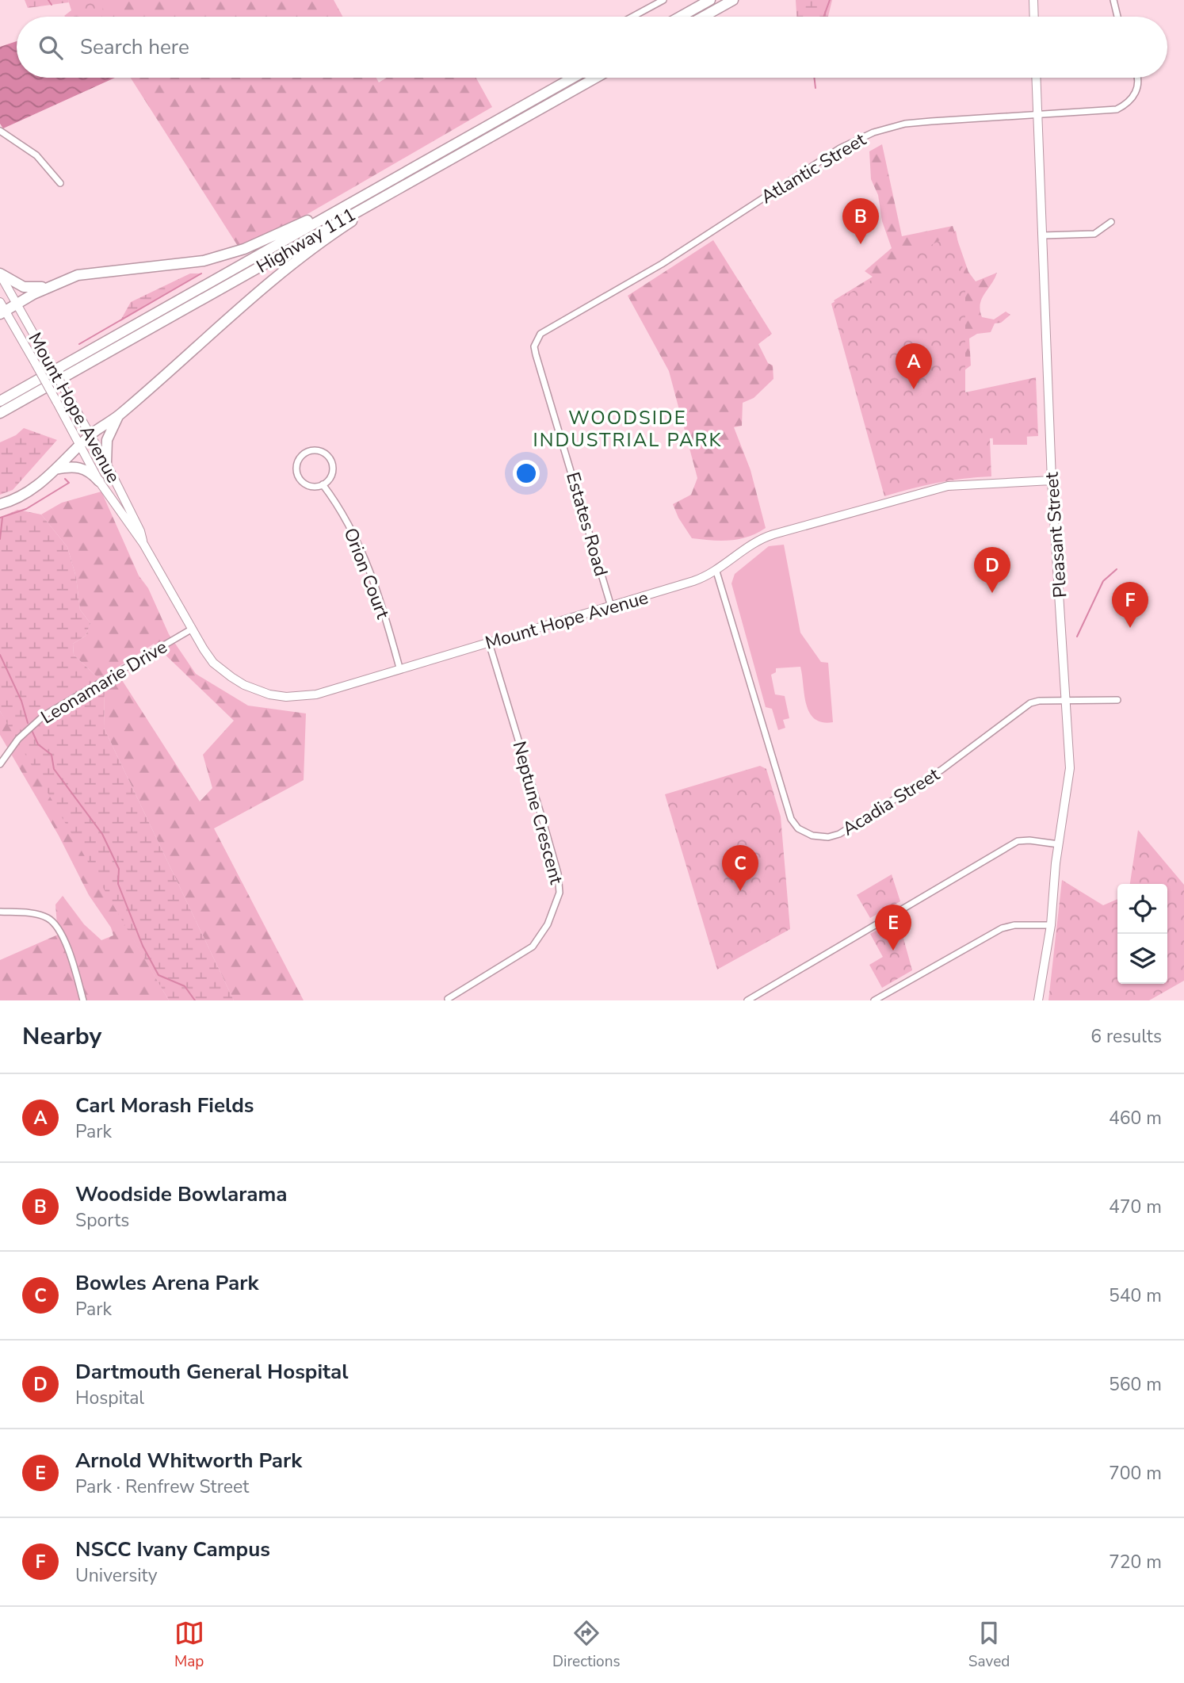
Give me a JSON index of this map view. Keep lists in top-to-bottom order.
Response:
{
  "streets": {
    "highway": ["Highway 111"],
    "street": [
      "Atlantic Street",
      "Mount Hope Avenue",
      "Estates Road",
      "Pleasant Street",
      "Orion Court",
      "Leonamarie Drive",
      "Acadia Street",
      "Neptune Crescent"
    ]
  },
  "crossings": [
    ["Atlantic Street", "Estates Road"],
    ["Atlantic Street", "Pleasant Street"],
    ["Mount Hope Avenue", "Estates Road"],
    ["Mount Hope Avenue", "Pleasant Street"],
    ["Mount Hope Avenue", "Orion Court"],
    ["Mount Hope Avenue", "Leonamarie Drive"],
    ["Mount Hope Avenue", "Acadia Street"],
    ["Mount Hope Avenue", "Neptune Crescent"],
    ["Pleasant Street", "Acadia Street"]
  ],
  "districts": ["WOODSIDE INDUSTRIAL PARK"],
  "page": {
    "search": "Search here",
    "pins": [
      "B",
      "A",
      "D",
      "F",
      "C",
      "E"
    ],
    "heading": ["Nearby", "6 results"],
    "list": [
      {
        "mark": "A",
        "name": "Carl Morash Fields",
        "note": "Park",
        "value": "460 m"
      },
      {
        "mark": "B",
        "name": "Woodside Bowlarama",
        "note": "Sports",
        "value": "470 m"
      },
      {
        "mark": "C",
        "name": "Bowles Arena Park",
        "note": "Park",
        "value": "540 m"
      },
      {
        "mark": "D",
        "name": "Dartmouth General Hospital",
        "note": "Hospital",
        "value": "560 m"
      },
      {
        "mark": "E",
        "name": "Arnold Whitworth Park",
        "note": "Park · Renfrew Street",
        "value": "700 m"
      },
      {
        "mark": "F",
        "name": "NSCC Ivany Campus",
        "note": "University",
        "value": "720 m"
      }
    ],
    "nav": ["Map", "Directions", "Saved"]
  }
}
